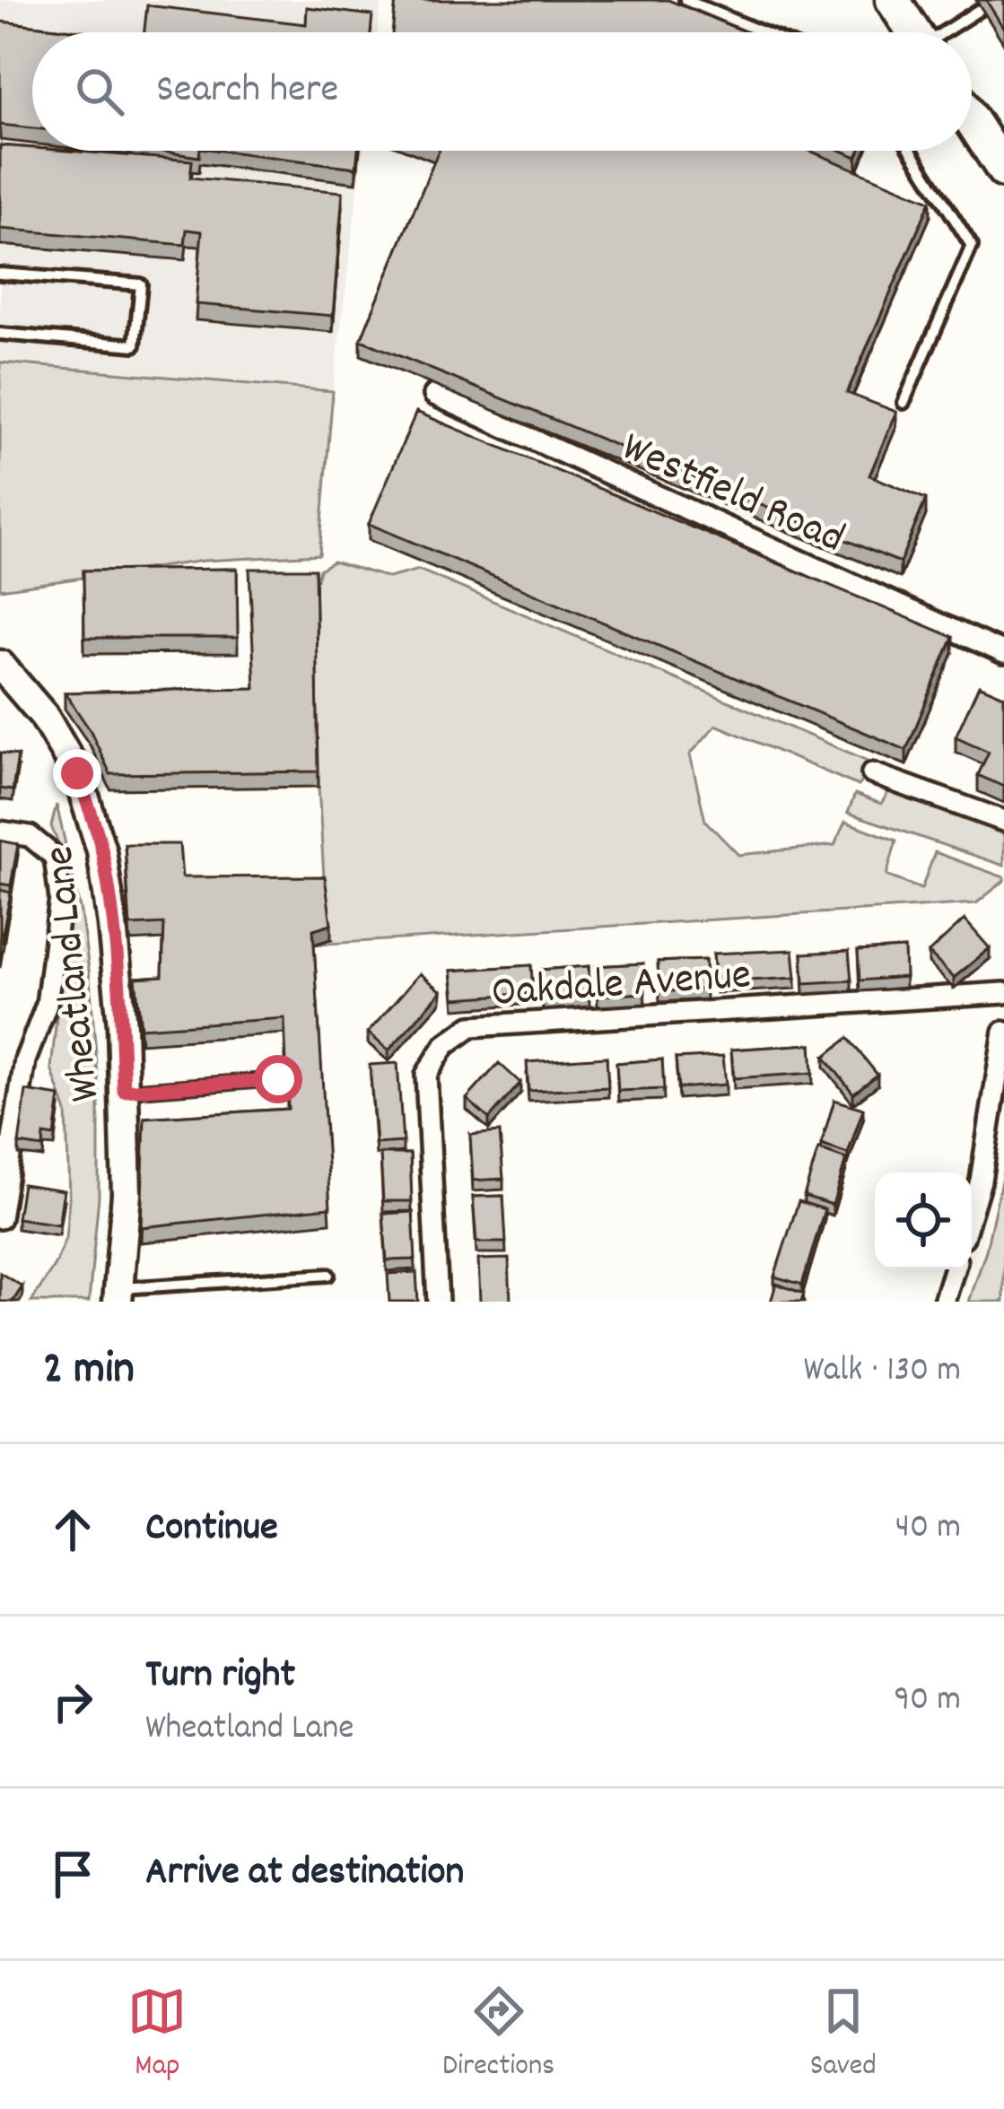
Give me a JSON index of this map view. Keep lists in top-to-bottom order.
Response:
{
  "streets": {
    "main road": ["Wheatland Lane"],
    "street": ["Westfield Road", "Oakdale Avenue"]
  },
  "page": {
    "search": "Search here",
    "heading": ["2 min", "Walk · 130 m"],
    "list": [
      ["Continue", "40 m"],
      ["Turn right", "Wheatland Lane", "90 m"],
      "Arrive at destination"
    ],
    "nav": ["Map", "Directions", "Saved"]
  }
}
